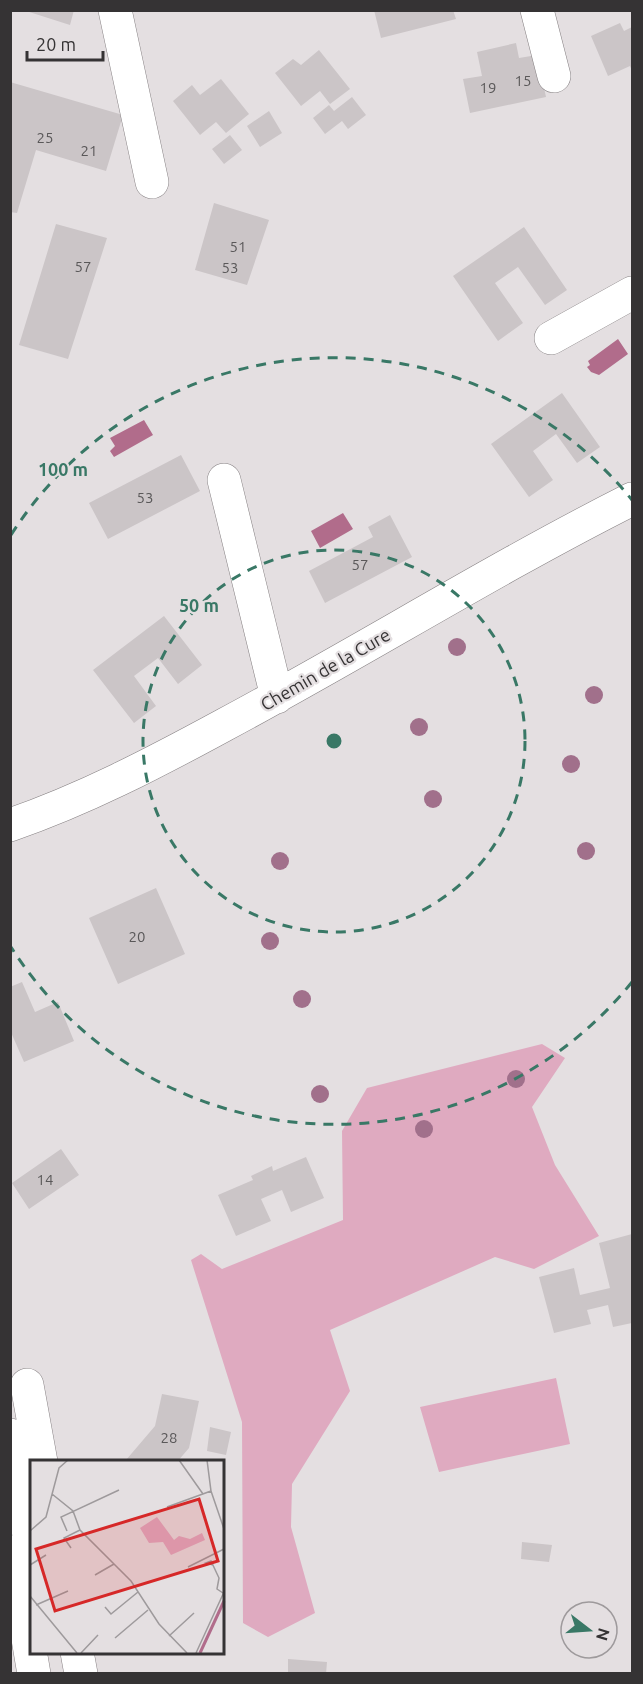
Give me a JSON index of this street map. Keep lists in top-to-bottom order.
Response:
{
  "streets": {
    "street": ["Chemin de la Cure"]
  },
  "house_numbers": [
    "15",
    "19",
    "25",
    "21",
    "51",
    "57",
    "53",
    "53",
    "57",
    "20",
    "14",
    "28"
  ],
  "scale_bar": "20 m",
  "north": "right",
  "rings": ["100 m", "50 m"]
}
